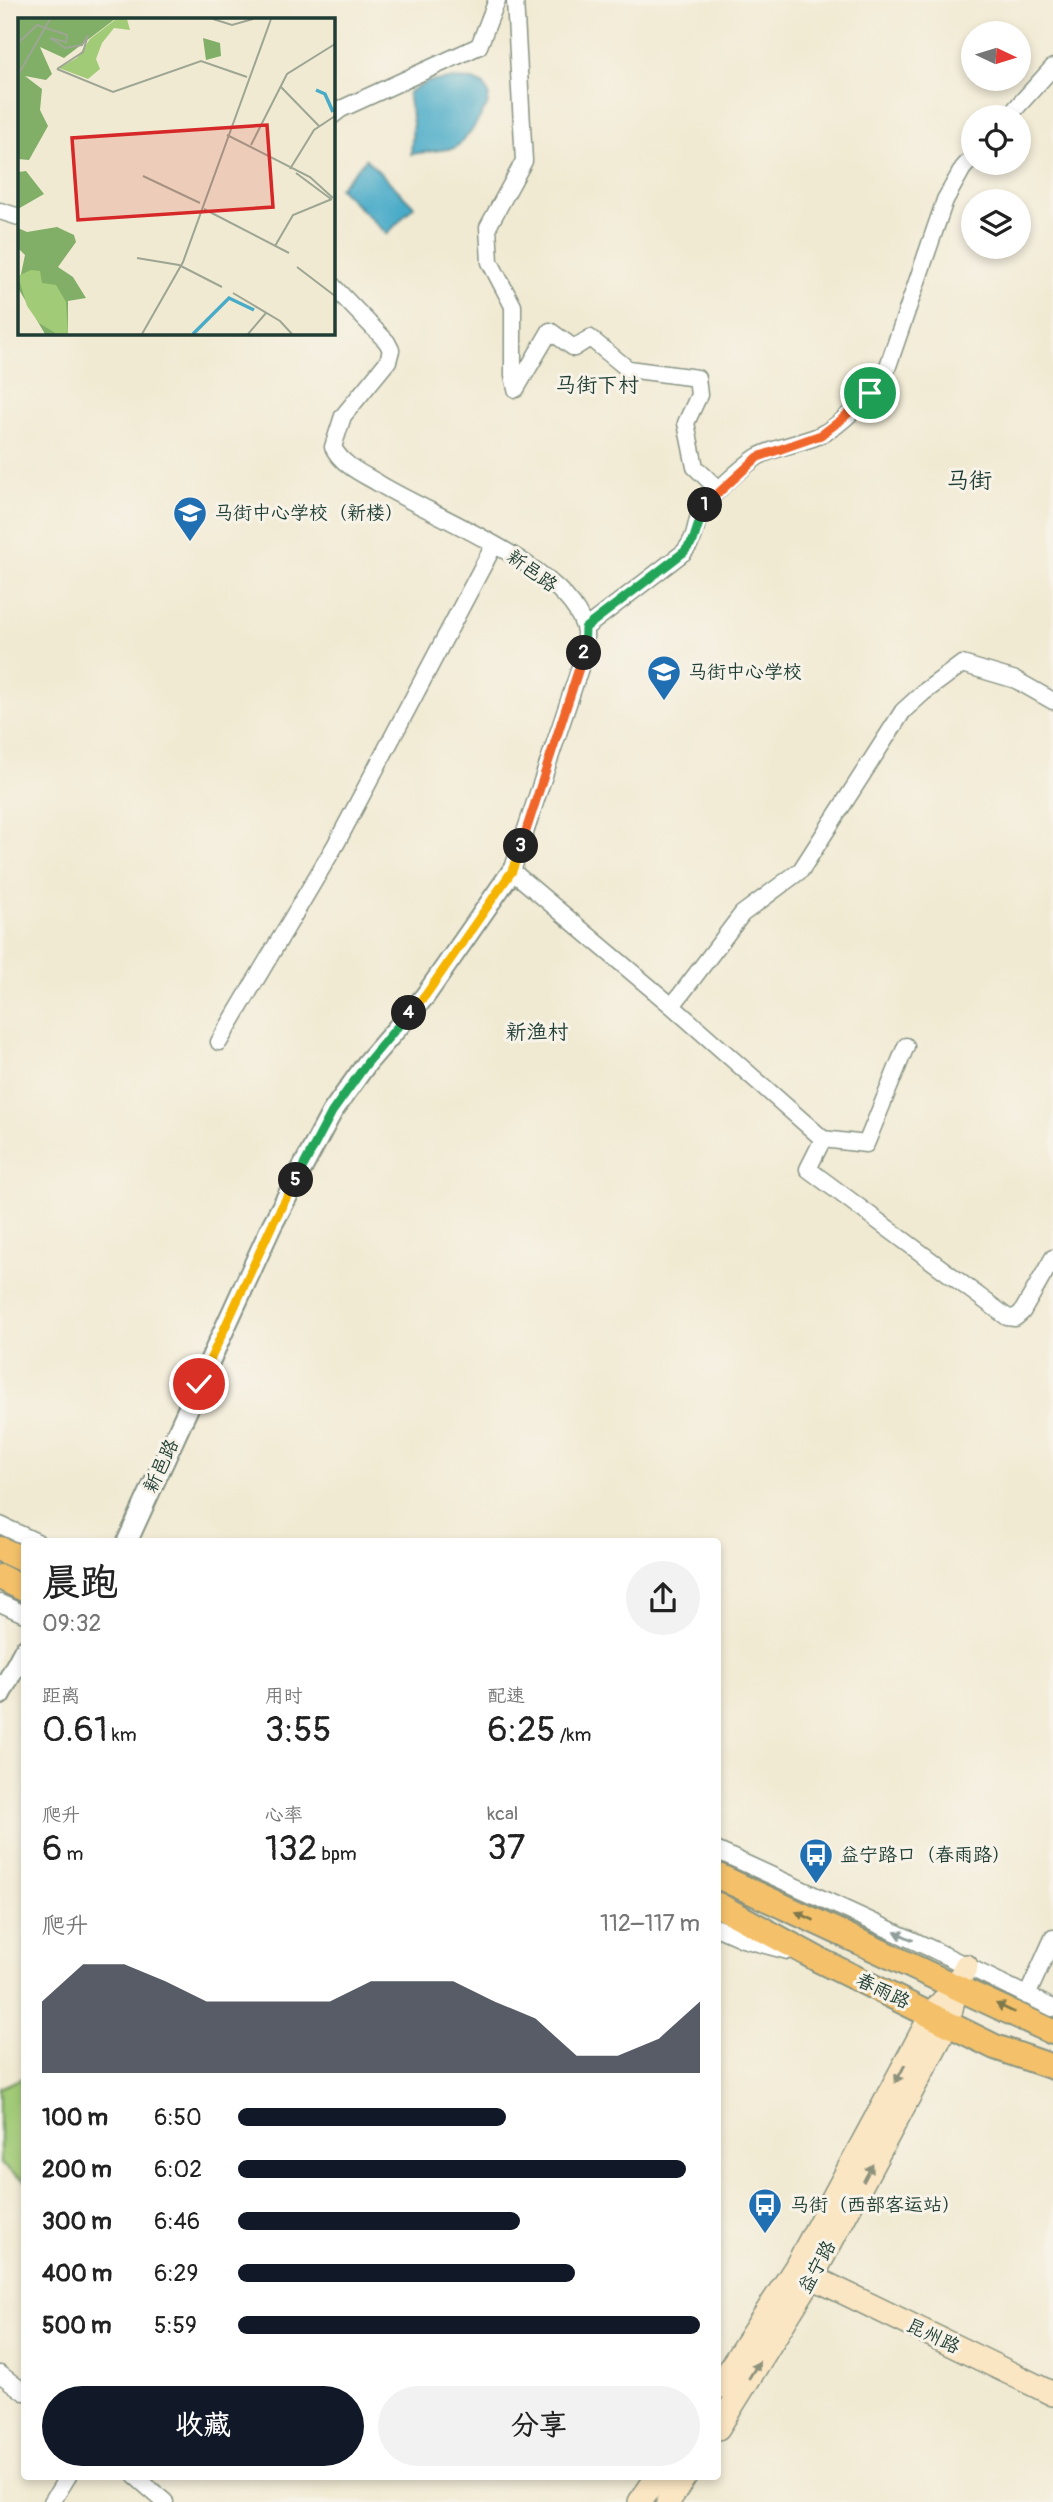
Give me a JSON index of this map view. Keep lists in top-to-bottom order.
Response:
{
  "streets": {
    "main road": ["春雨路", "益宁路", "昆州路"],
    "street": ["新邑路"]
  },
  "crossings": [
    ["春雨路", "益宁路"],
    ["益宁路", "昆州路"]
  ],
  "districts": ["马街下村", "马街", "新渔村"],
  "places": {
    "school or university": ["马街中心学校（新楼）", "马街中心学校"],
    "bus stop": ["益宁路口（春雨路）", "马街（西部客运站）"]
  },
  "north": "right",
  "page": {
    "pins": [
      "1",
      "2",
      "3",
      "4",
      "5"
    ],
    "heading": ["晨跑", "09:32"],
    "stats": [
      ["距离", "0.61 km"],
      ["用时", "3:55"],
      ["配速", "6:25 /km"],
      ["爬升", "6 m"],
      ["心率", "132 bpm"],
      ["kcal", "37"]
    ],
    "chart": ["爬升", "112–117 m"],
    "list": [
      {
        "name": "100 m",
        "note": "6:50"
      },
      {
        "name": "200 m",
        "note": "6:02"
      },
      {
        "name": "300 m",
        "note": "6:46"
      },
      {
        "name": "400 m",
        "note": "6:29"
      },
      {
        "name": "500 m",
        "note": "5:59"
      }
    ],
    "buttons": ["收藏", "分享"]
  }
}
